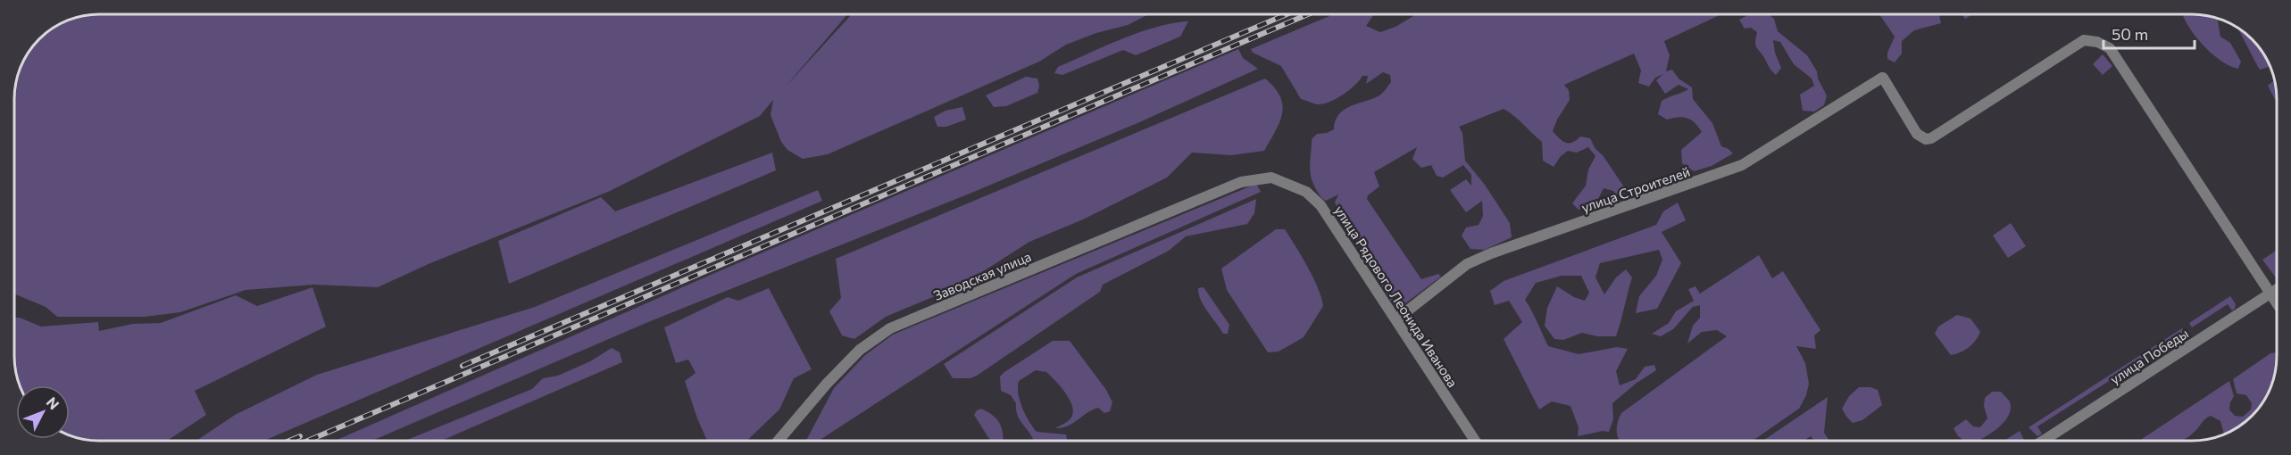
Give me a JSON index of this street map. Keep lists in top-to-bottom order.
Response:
{
  "streets": {
    "street": [
      "улица Строителей",
      "Заводская улица",
      "улица Рядового Леонида Иванова",
      "улица Победы"
    ]
  },
  "crossings": [
    ["улица Строителей", "улица Рядового Леонида Иванова"],
    ["улица Строителей", "улица Победы"],
    ["Заводская улица", "улица Рядового Леонида Иванова"]
  ],
  "scale_bar": "50 m",
  "north": "top right"
}
